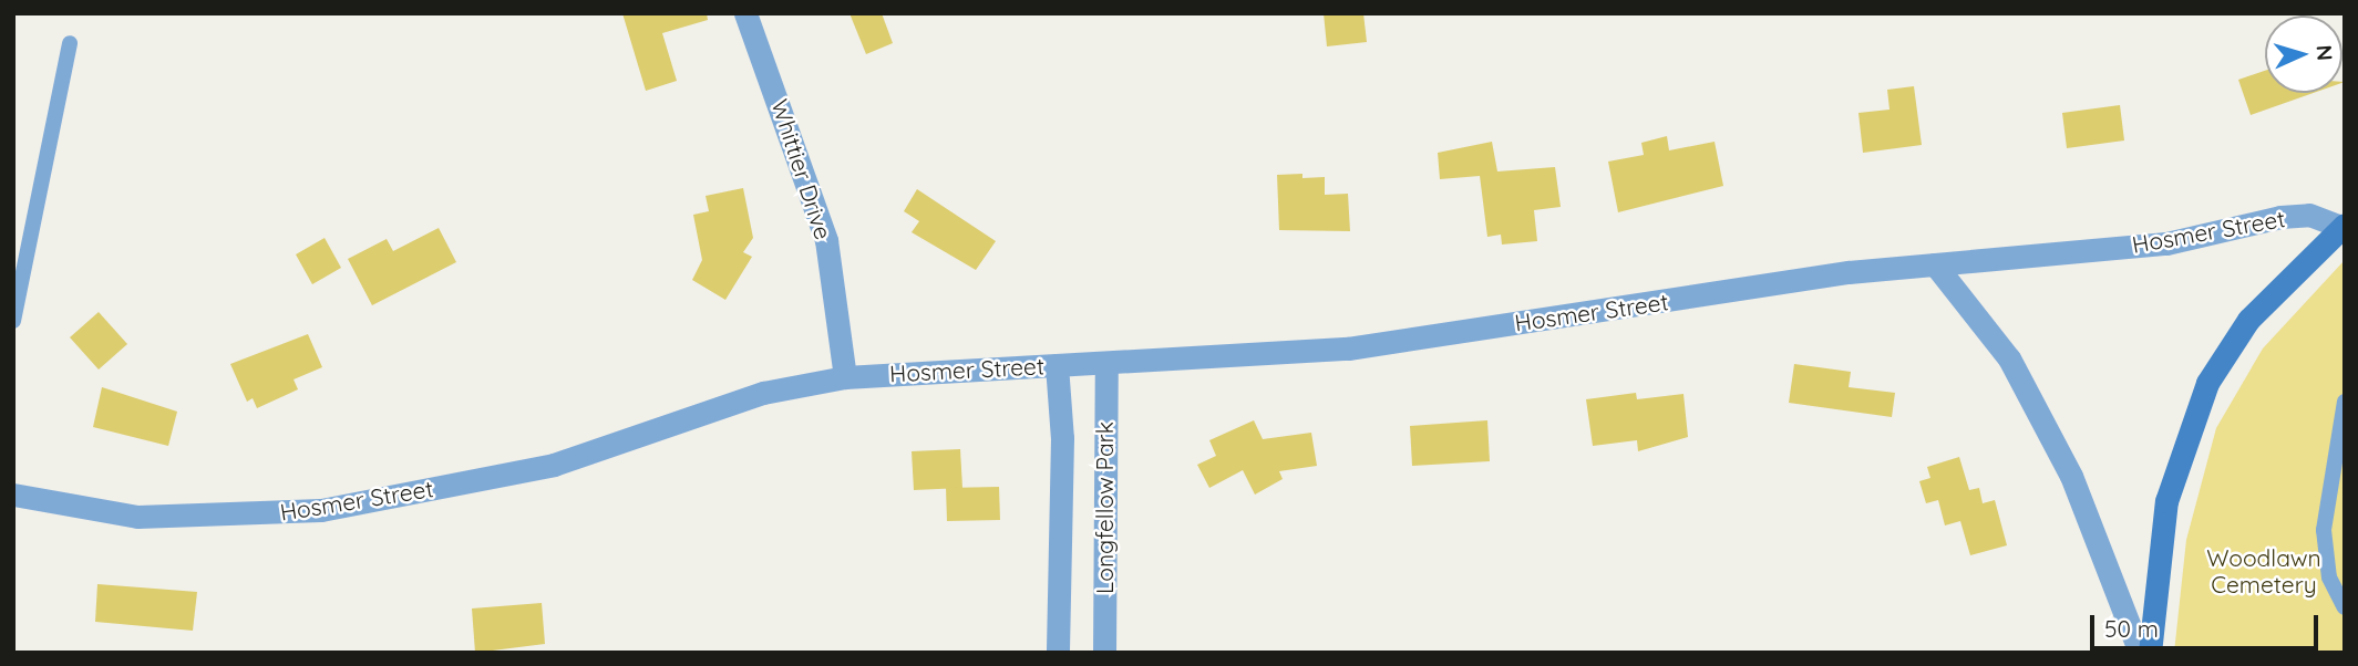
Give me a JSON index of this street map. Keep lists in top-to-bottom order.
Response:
{
  "streets": {
    "street": ["Whittier Drive", "Hosmer Street", "Longfellow Park"]
  },
  "crossings": [
    ["Whittier Drive", "Hosmer Street"],
    ["Hosmer Street", "Longfellow Park"]
  ],
  "parks": ["Woodlawn Cemetery"],
  "scale_bar": "50 m",
  "north": "right"
}
